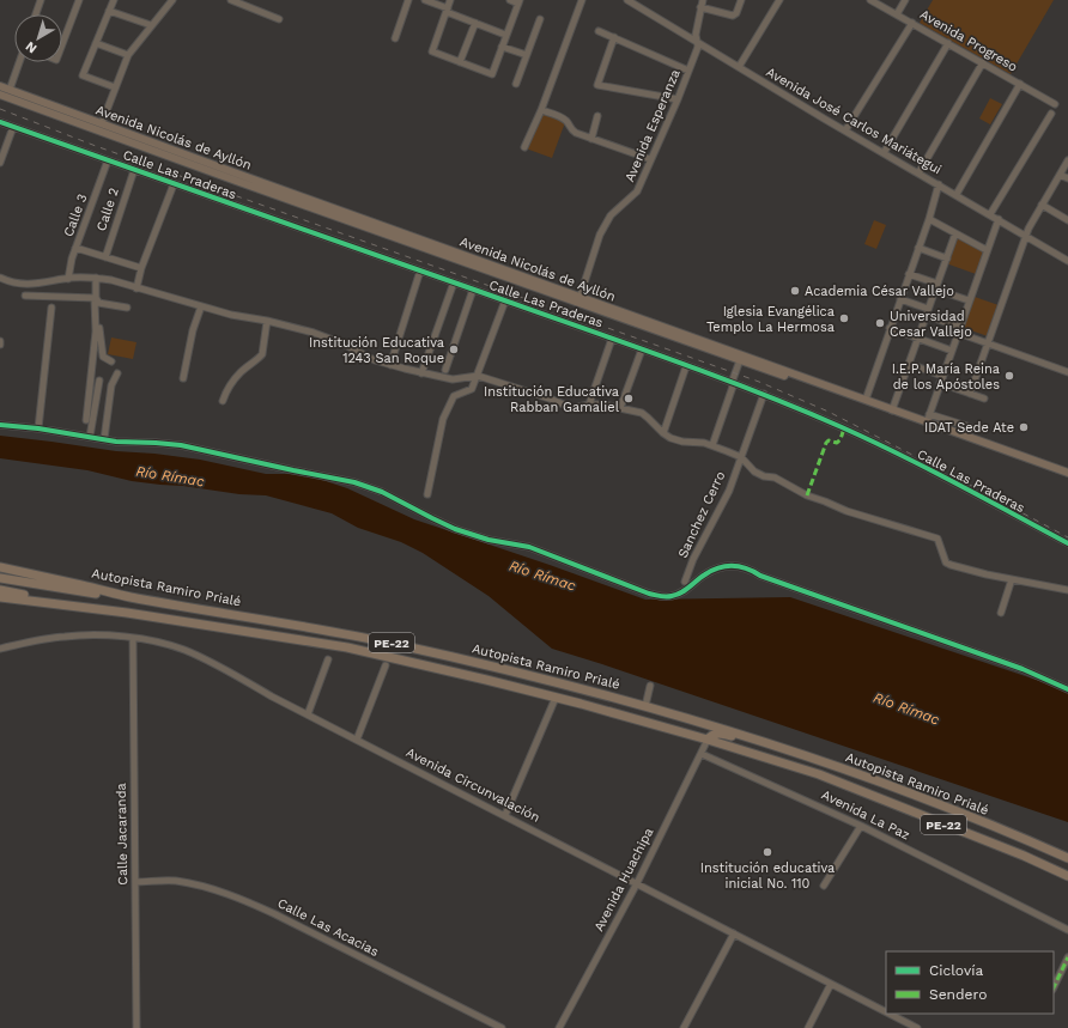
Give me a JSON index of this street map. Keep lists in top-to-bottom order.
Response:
{
  "streets": {
    "highway": ["Autopista Ramiro Prialé", "PE-22"],
    "main road": ["Avenida Nicolás de Ayllón"],
    "street": [
      "Avenida Progreso",
      "Avenida José Carlos Mariátegui",
      "Avenida Esperanza",
      "Calle Las Praderas",
      "Calle 2",
      "Calle 3",
      "Sanchez Cerro",
      "Avenida Circunvalación",
      "Avenida La Paz",
      "Calle Jacaranda",
      "Avenida Huachipa",
      "Calle Las Acacias"
    ]
  },
  "crossings": [
    ["Avenida José Carlos Mariátegui", "Avenida Esperanza"],
    ["Avenida Esperanza", "Avenida Nicolás de Ayllón"],
    ["Calle Las Praderas", "Calle 2"],
    ["Calle Las Praderas", "Calle 3"],
    ["Calle Las Praderas", "Sanchez Cerro"],
    ["Autopista Ramiro Prialé", "Avenida Huachipa"],
    ["Avenida Circunvalación", "Calle Jacaranda"],
    ["Avenida Circunvalación", "Avenida Huachipa"],
    ["Avenida La Paz", "Avenida Huachipa"],
    ["Calle Jacaranda", "Calle Las Acacias"]
  ],
  "water": ["Río Rímac"],
  "places": [
    "Academia César Vallejo",
    "Iglesia Evangélica Templo La Hermosa",
    "Universidad Cesar Vallejo",
    "Institución Educativa 1243 San Roque",
    "I.E.P. María Reina de los Apóstoles",
    "Institución Educativa Rabban Gamaliel",
    "IDAT Sede Ate",
    "Institución educativa inicial No. 110"
  ],
  "legend": ["Ciclovía", "Sendero"],
  "north": "bottom left"
}
